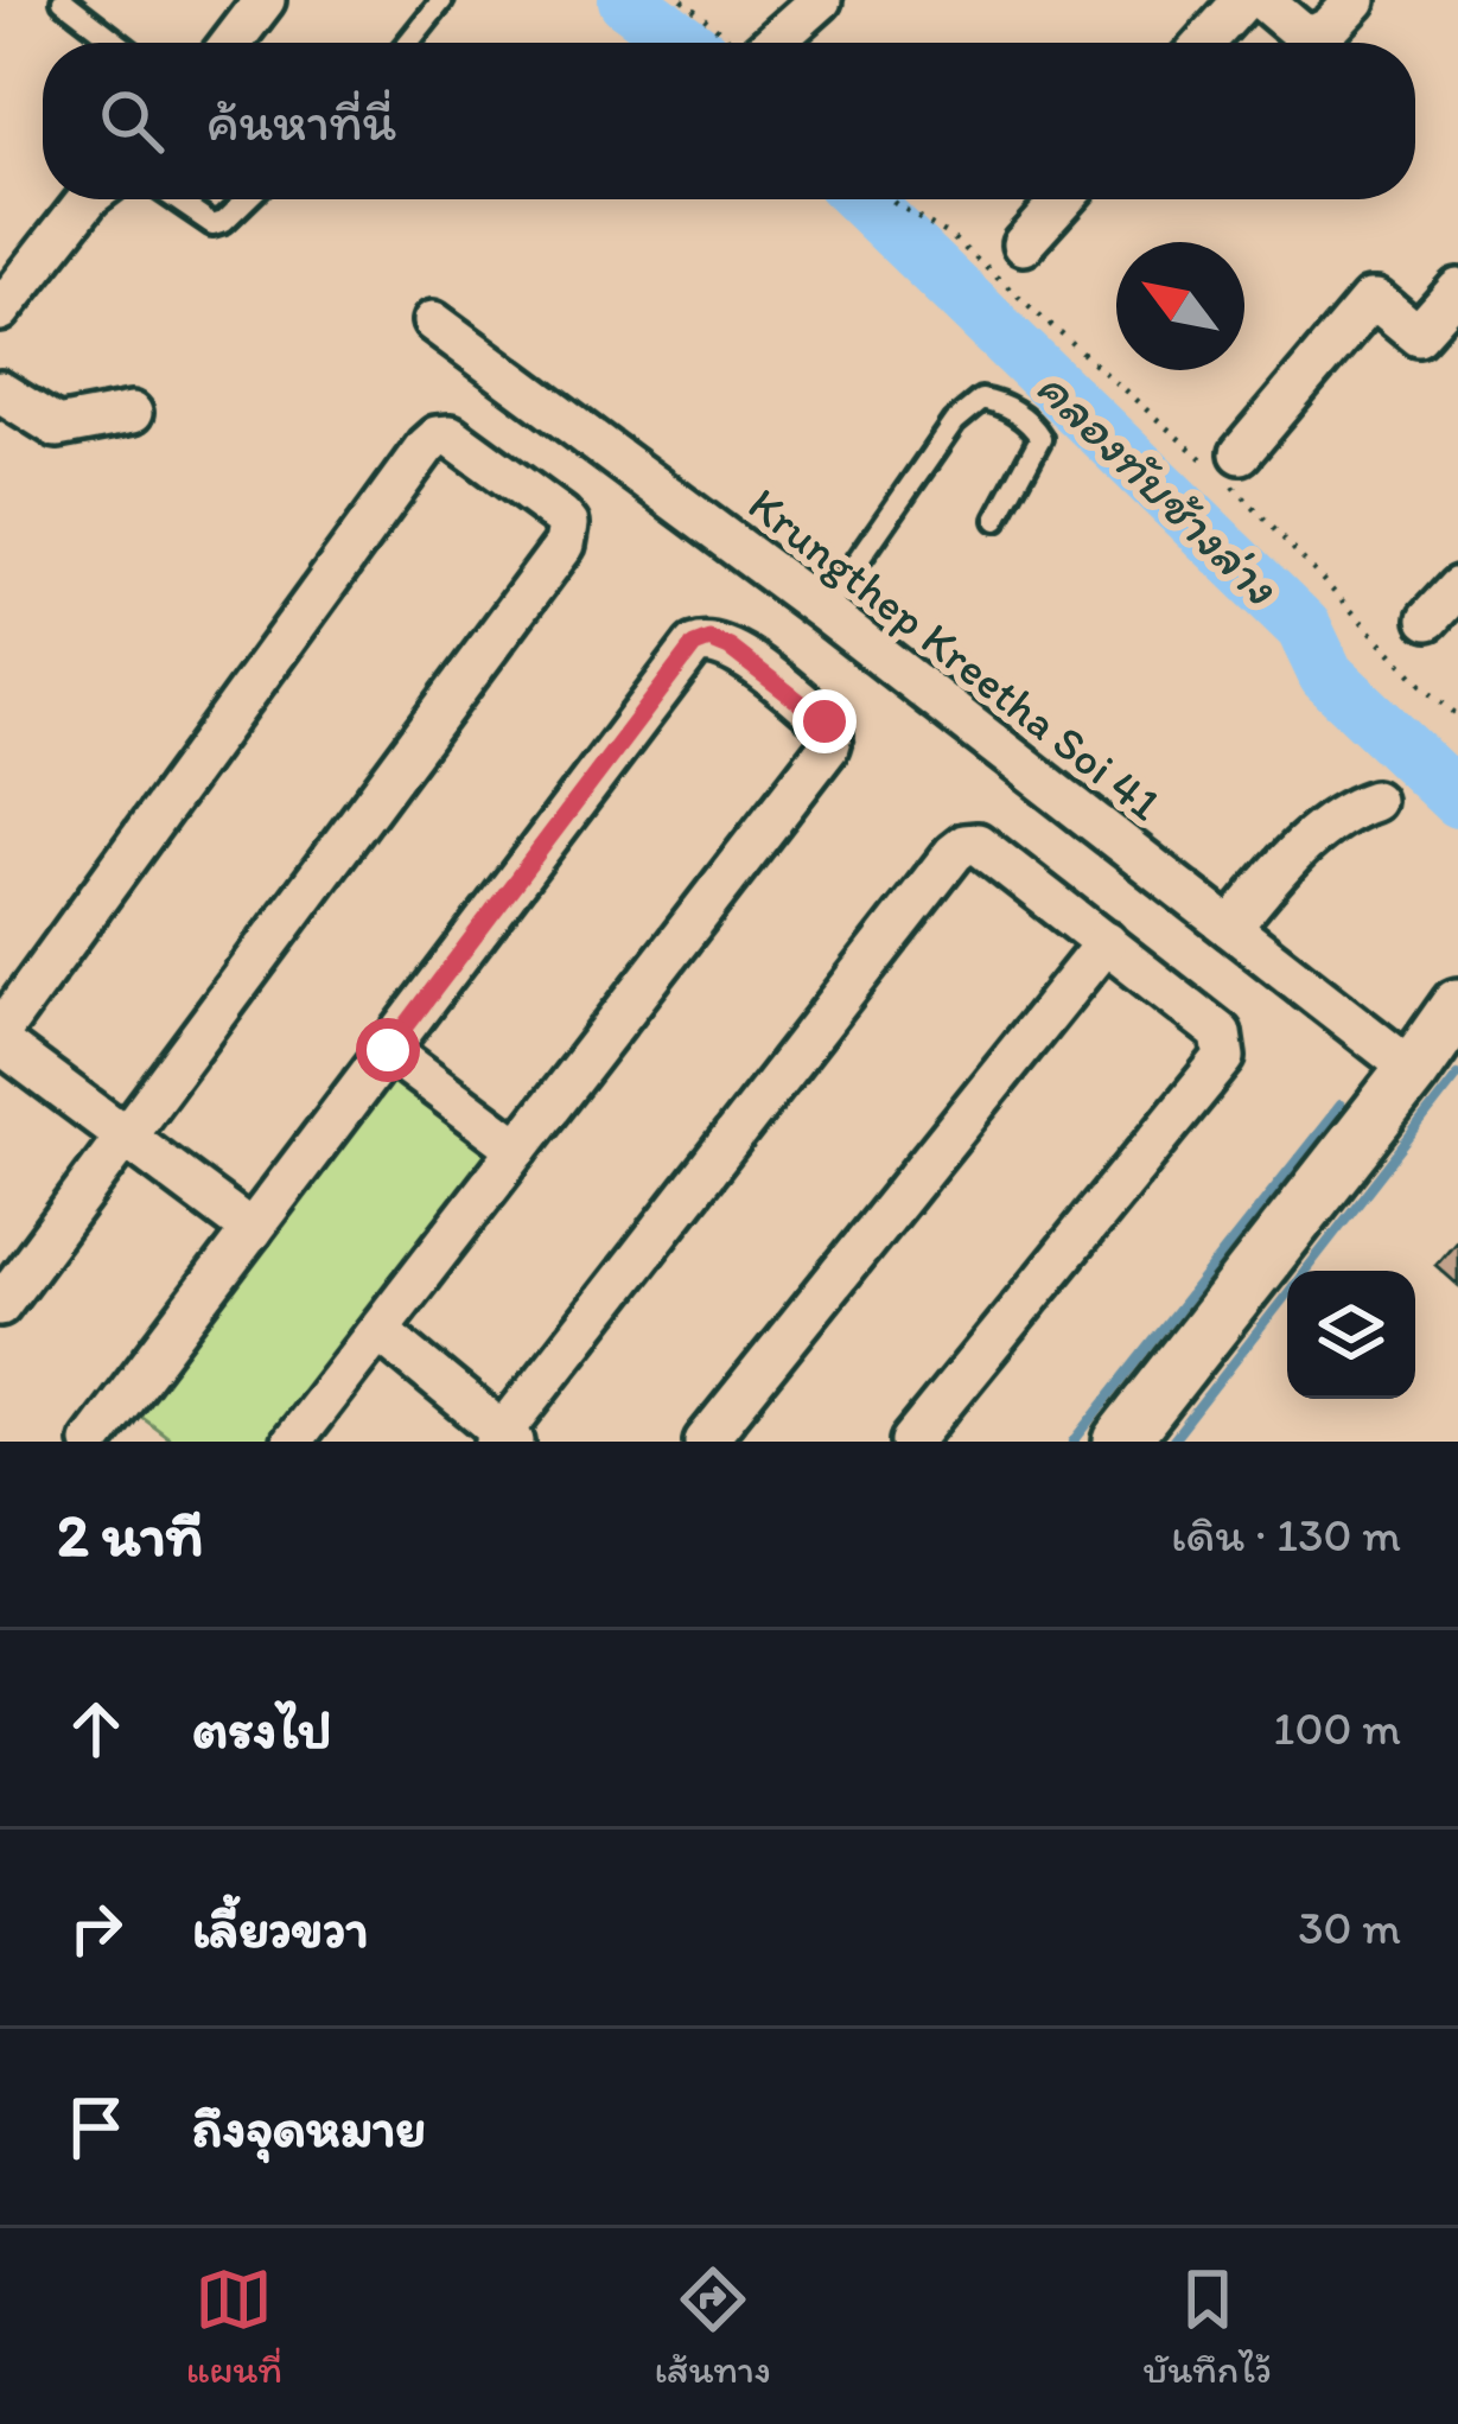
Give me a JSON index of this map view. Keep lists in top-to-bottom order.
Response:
{
  "streets": {
    "street": ["Krungthep Kreetha Soi 41"]
  },
  "water": ["คลองทับช้างล่าง"],
  "north": "top left",
  "page": {
    "search": "ค้นหาที่นี่",
    "heading": ["2 นาที", "เดิน · 130 m"],
    "list": [
      ["ตรงไป", "100 m"],
      ["เลี้ยวขวา", "30 m"],
      "ถึงจุดหมาย"
    ],
    "nav": ["แผนที่", "เส้นทาง", "บันทึกไว้"]
  }
}
